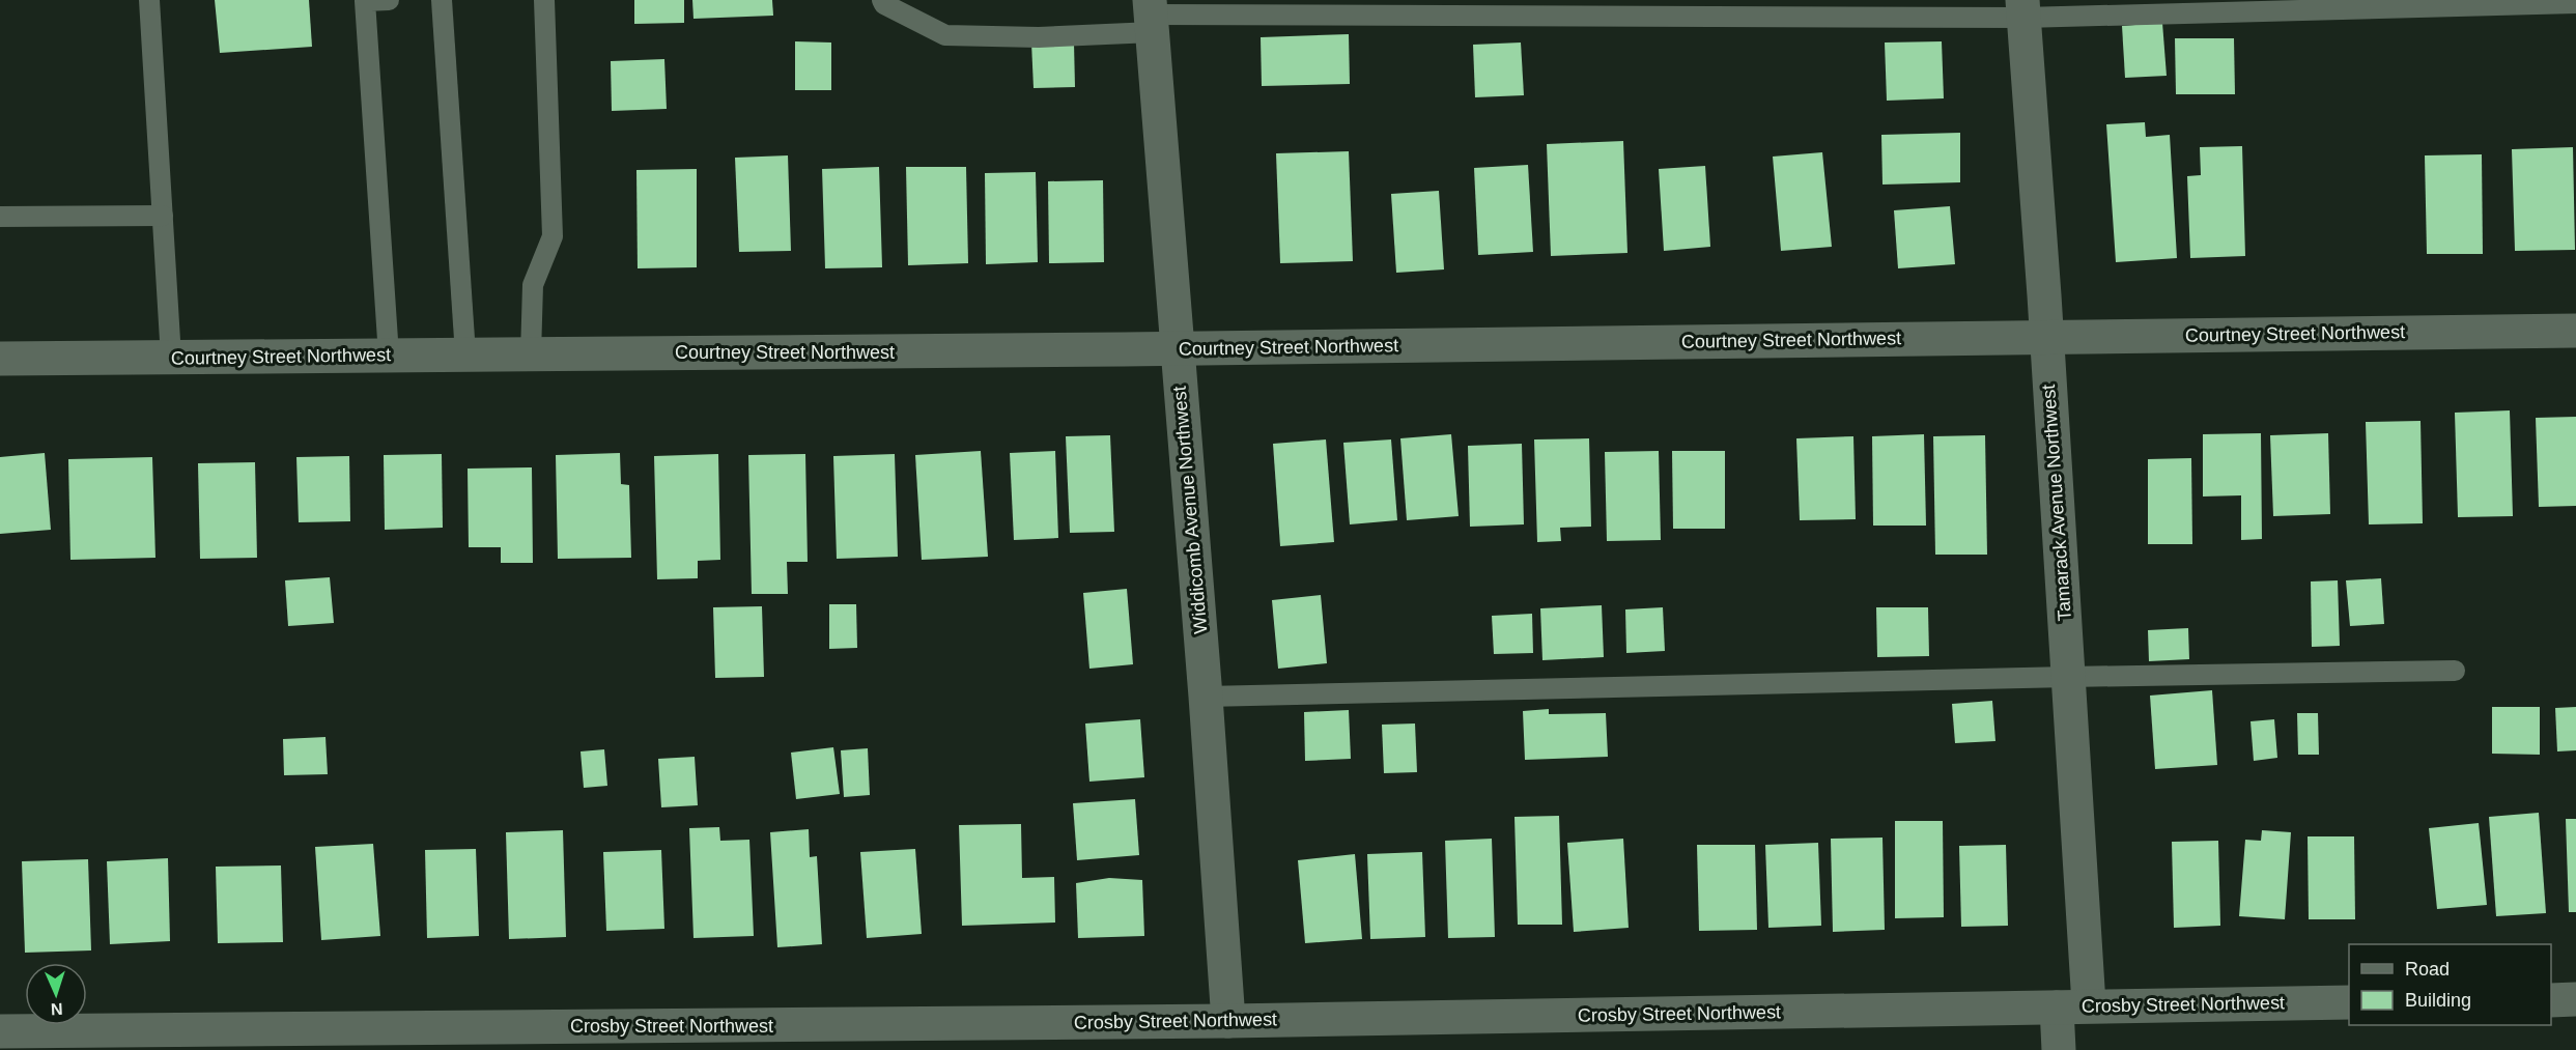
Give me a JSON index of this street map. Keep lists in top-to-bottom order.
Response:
{
  "streets": {
    "street": [
      "Courtney Street Northwest",
      "Tamarack Avenue Northwest",
      "Widdicomb Avenue Northwest",
      "Crosby Street Northwest"
    ]
  },
  "crossings": [
    ["Courtney Street Northwest", "Tamarack Avenue Northwest"],
    ["Courtney Street Northwest", "Widdicomb Avenue Northwest"],
    ["Tamarack Avenue Northwest", "Crosby Street Northwest"],
    ["Widdicomb Avenue Northwest", "Crosby Street Northwest"]
  ],
  "legend": ["Road", "Building"],
  "north": "bottom"
}
